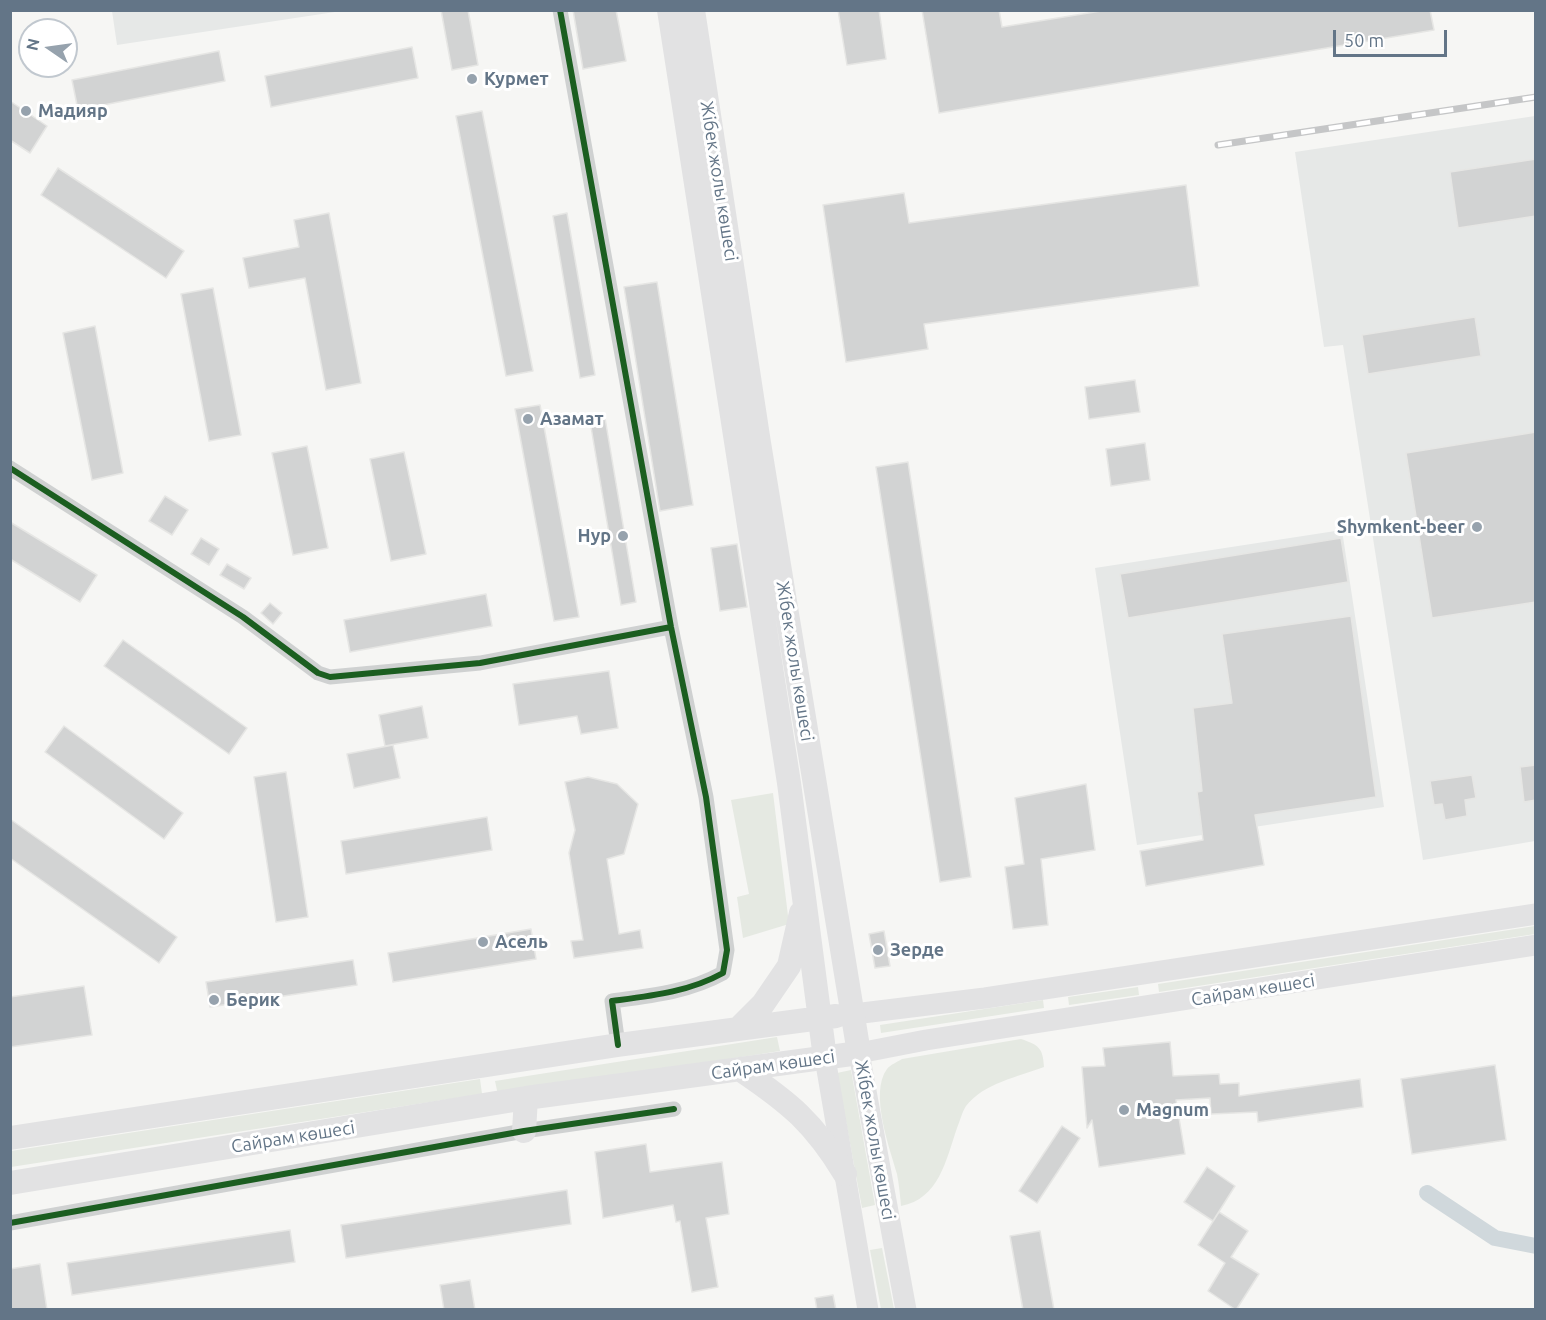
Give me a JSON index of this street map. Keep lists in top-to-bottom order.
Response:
{
  "streets": {
    "main road": ["Жібек жолы көшесі", "Сайрам көшесі"]
  },
  "crossings": [
    ["Жібек жолы көшесі", "Сайрам көшесі"]
  ],
  "places": [
    "Курмет",
    "Мадияр",
    "Азамат",
    "Shymkent-beer",
    "Нур",
    "Асель",
    "Зерде",
    "Берик",
    "Magnum"
  ],
  "scale_bar": "50 m",
  "north": "left"
}
